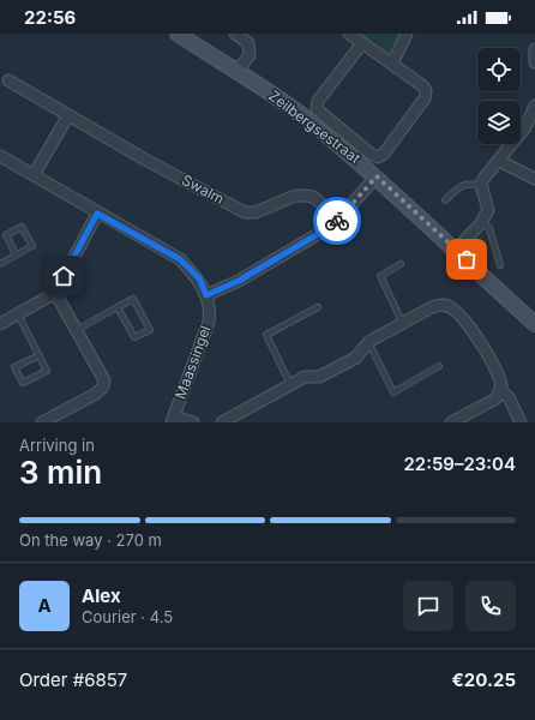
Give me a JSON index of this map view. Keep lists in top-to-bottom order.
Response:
{
  "streets": {
    "street": ["Zeilbergsestraat", "Swalm", "Maassingel"]
  },
  "page": {
    "status": "22:56",
    "heading": ["3 min", "Arriving in", "22:59–23:04"],
    "panel": [
      "Alex",
      "Courier · 4.5",
      "Order #6857",
      "€20.25"
    ],
    "bar": "On the way · 270 m",
    "round": "A"
  }
}
